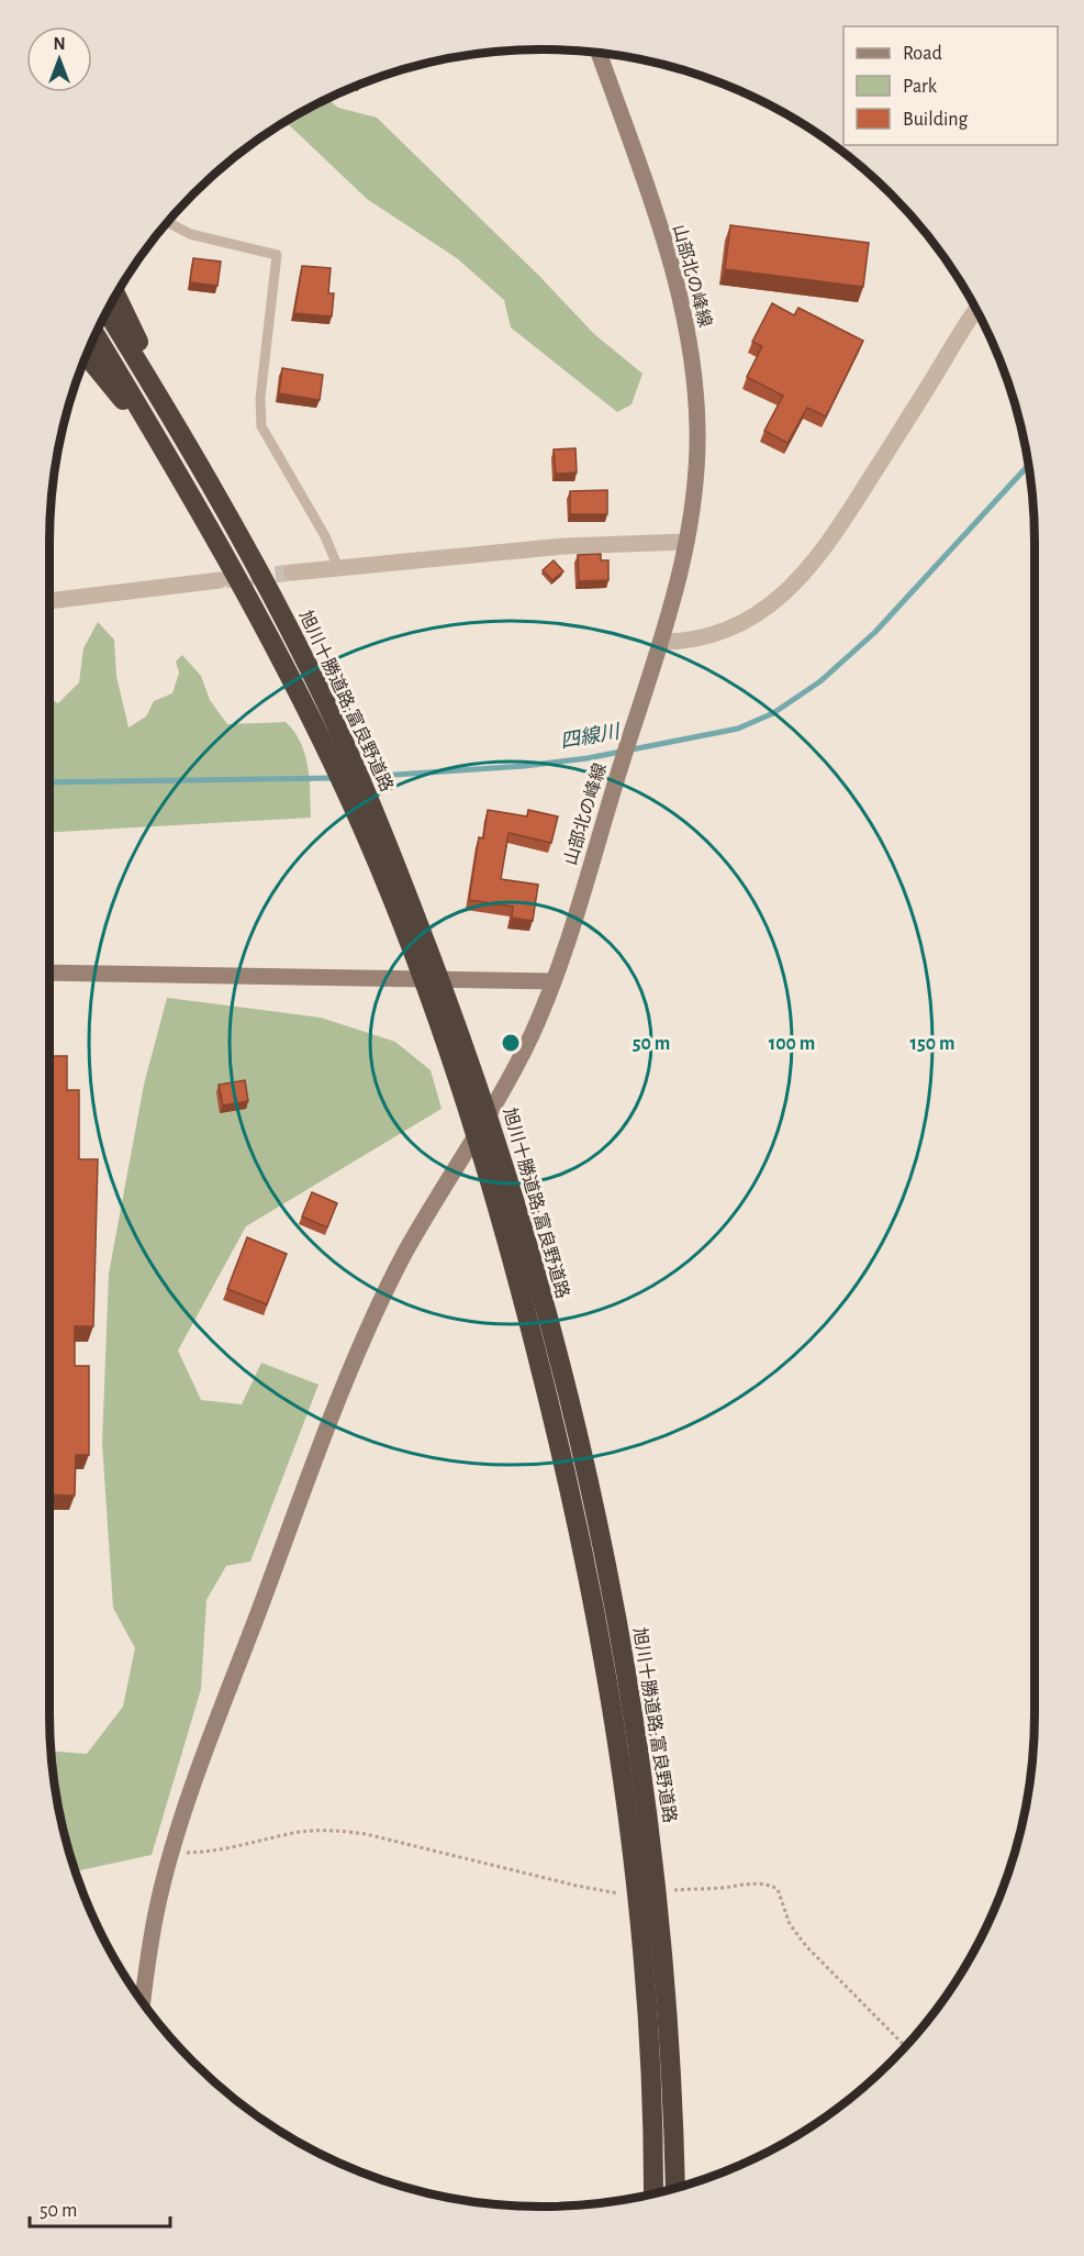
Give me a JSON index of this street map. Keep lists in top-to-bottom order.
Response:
{
  "streets": {
    "highway": ["旭川十勝道路;富良野道路"],
    "main road": ["山部北の峰線"]
  },
  "water": ["四線川"],
  "legend": ["Road", "Park", "Building"],
  "scale_bar": "50 m",
  "north": "top",
  "rings": ["50 m", "100 m", "150 m"]
}
